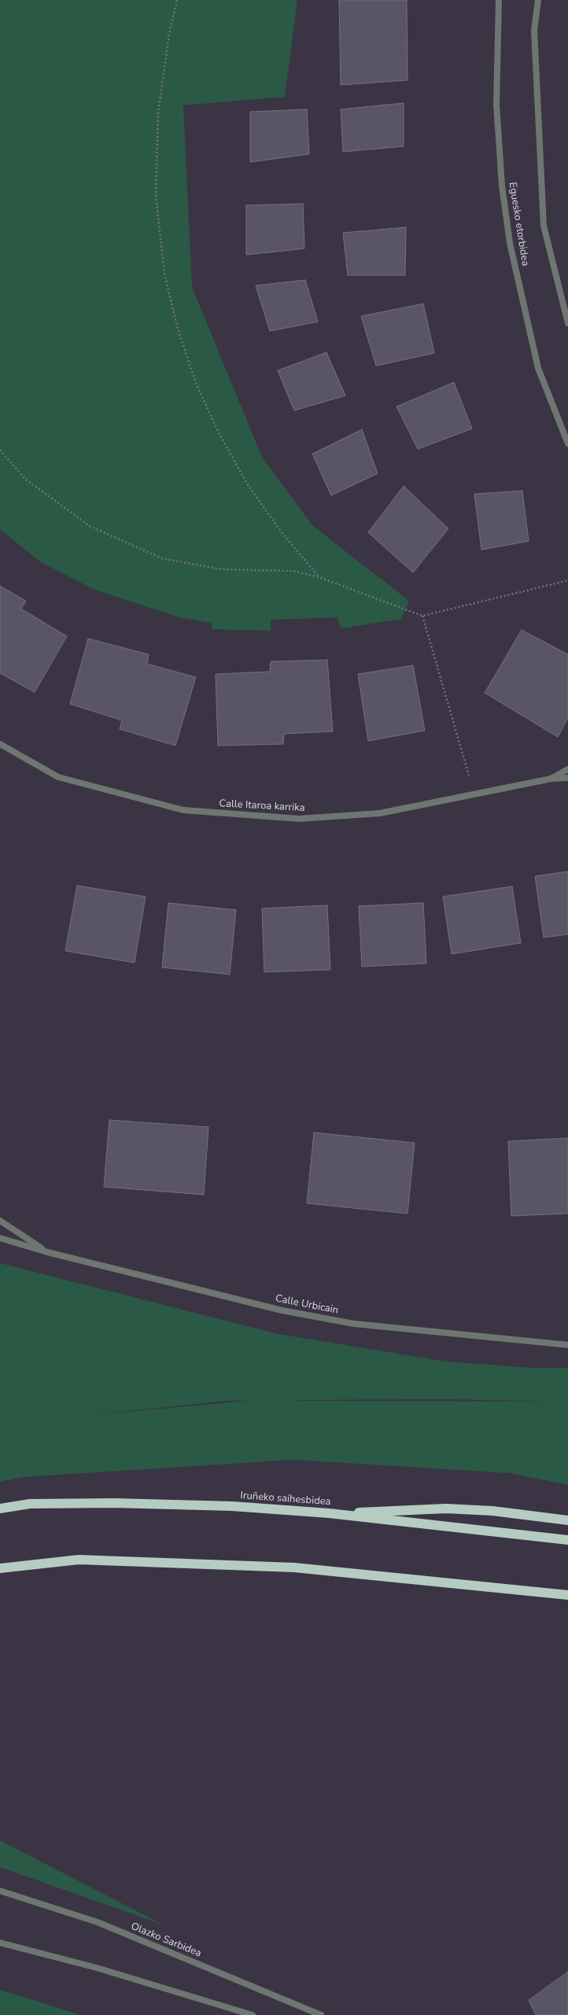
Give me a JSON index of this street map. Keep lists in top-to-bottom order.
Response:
{
  "streets": {
    "highway": ["Iruñeko saihesbidea"],
    "street": [
      "Eguesko etorbidea",
      "Calle Itaroa karrika",
      "Calle Urbicain",
      "Olazko Sarbidea"
    ]
  }
}
